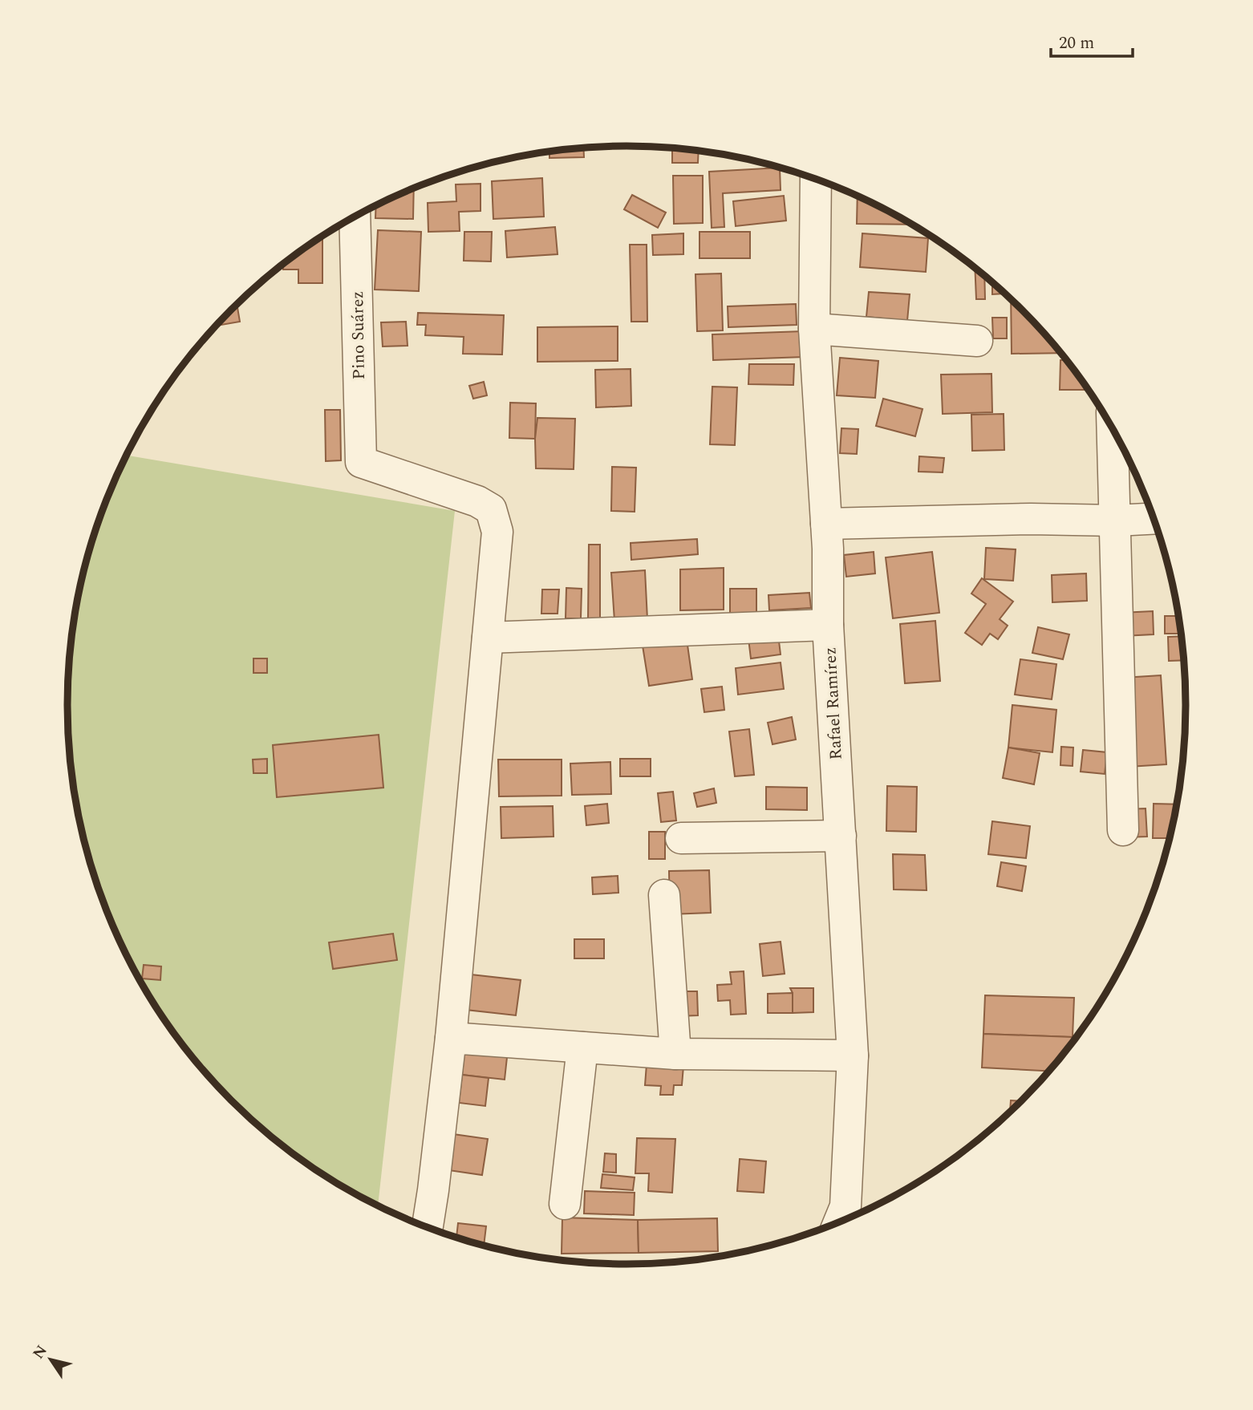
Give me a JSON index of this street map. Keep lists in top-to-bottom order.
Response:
{
  "streets": {
    "street": ["Pino Suárez", "Rafael Ramírez"]
  },
  "scale_bar": "20 m",
  "north": "top left"
}
